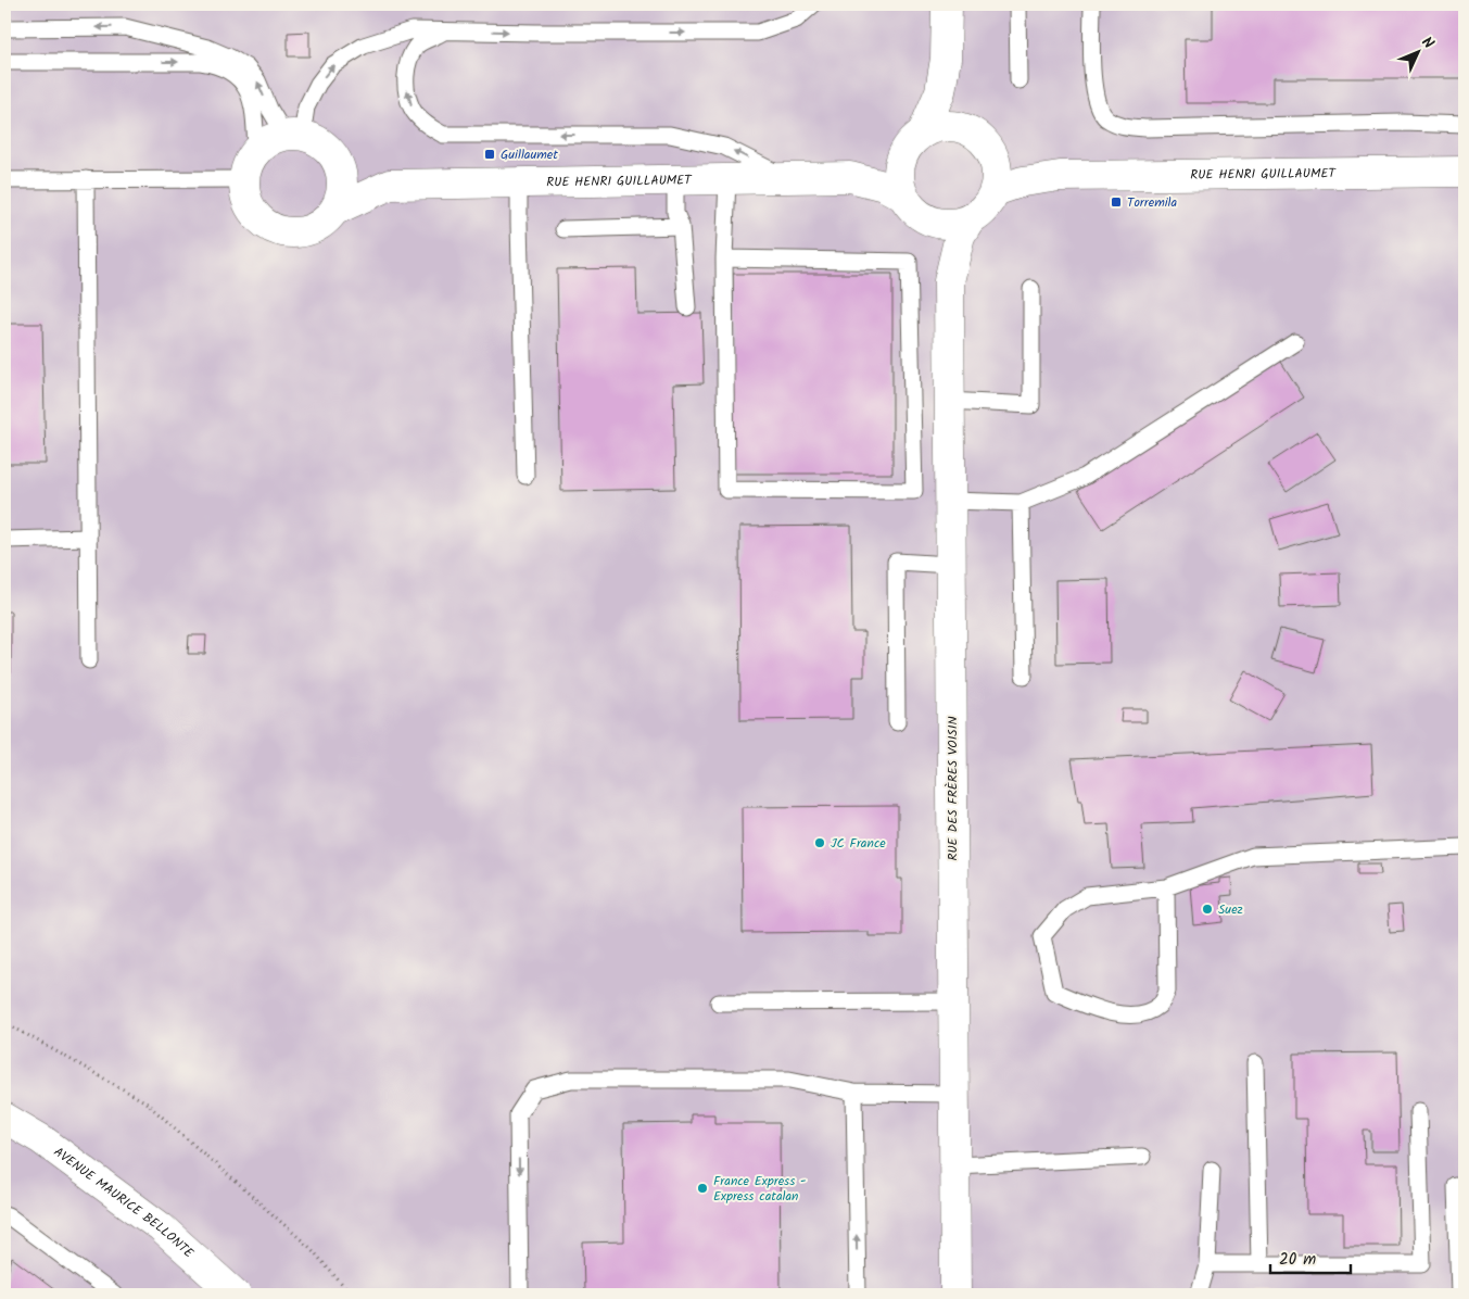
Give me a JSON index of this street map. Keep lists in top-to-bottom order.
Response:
{
  "streets": {
    "street": ["RUE HENRI GUILLAUMET", "RUE DES FRÈRES VOISIN", "AVENUE MAURICE BELLONTE"]
  },
  "crossings": [
    ["RUE HENRI GUILLAUMET", "RUE DES FRÈRES VOISIN"]
  ],
  "places": {
    "transit": ["Guillaumet", "Torremila"],
    "other": ["JC France", "Suez", "France Express - Express catalan"]
  },
  "scale_bar": "20 m",
  "north": "top right"
}
